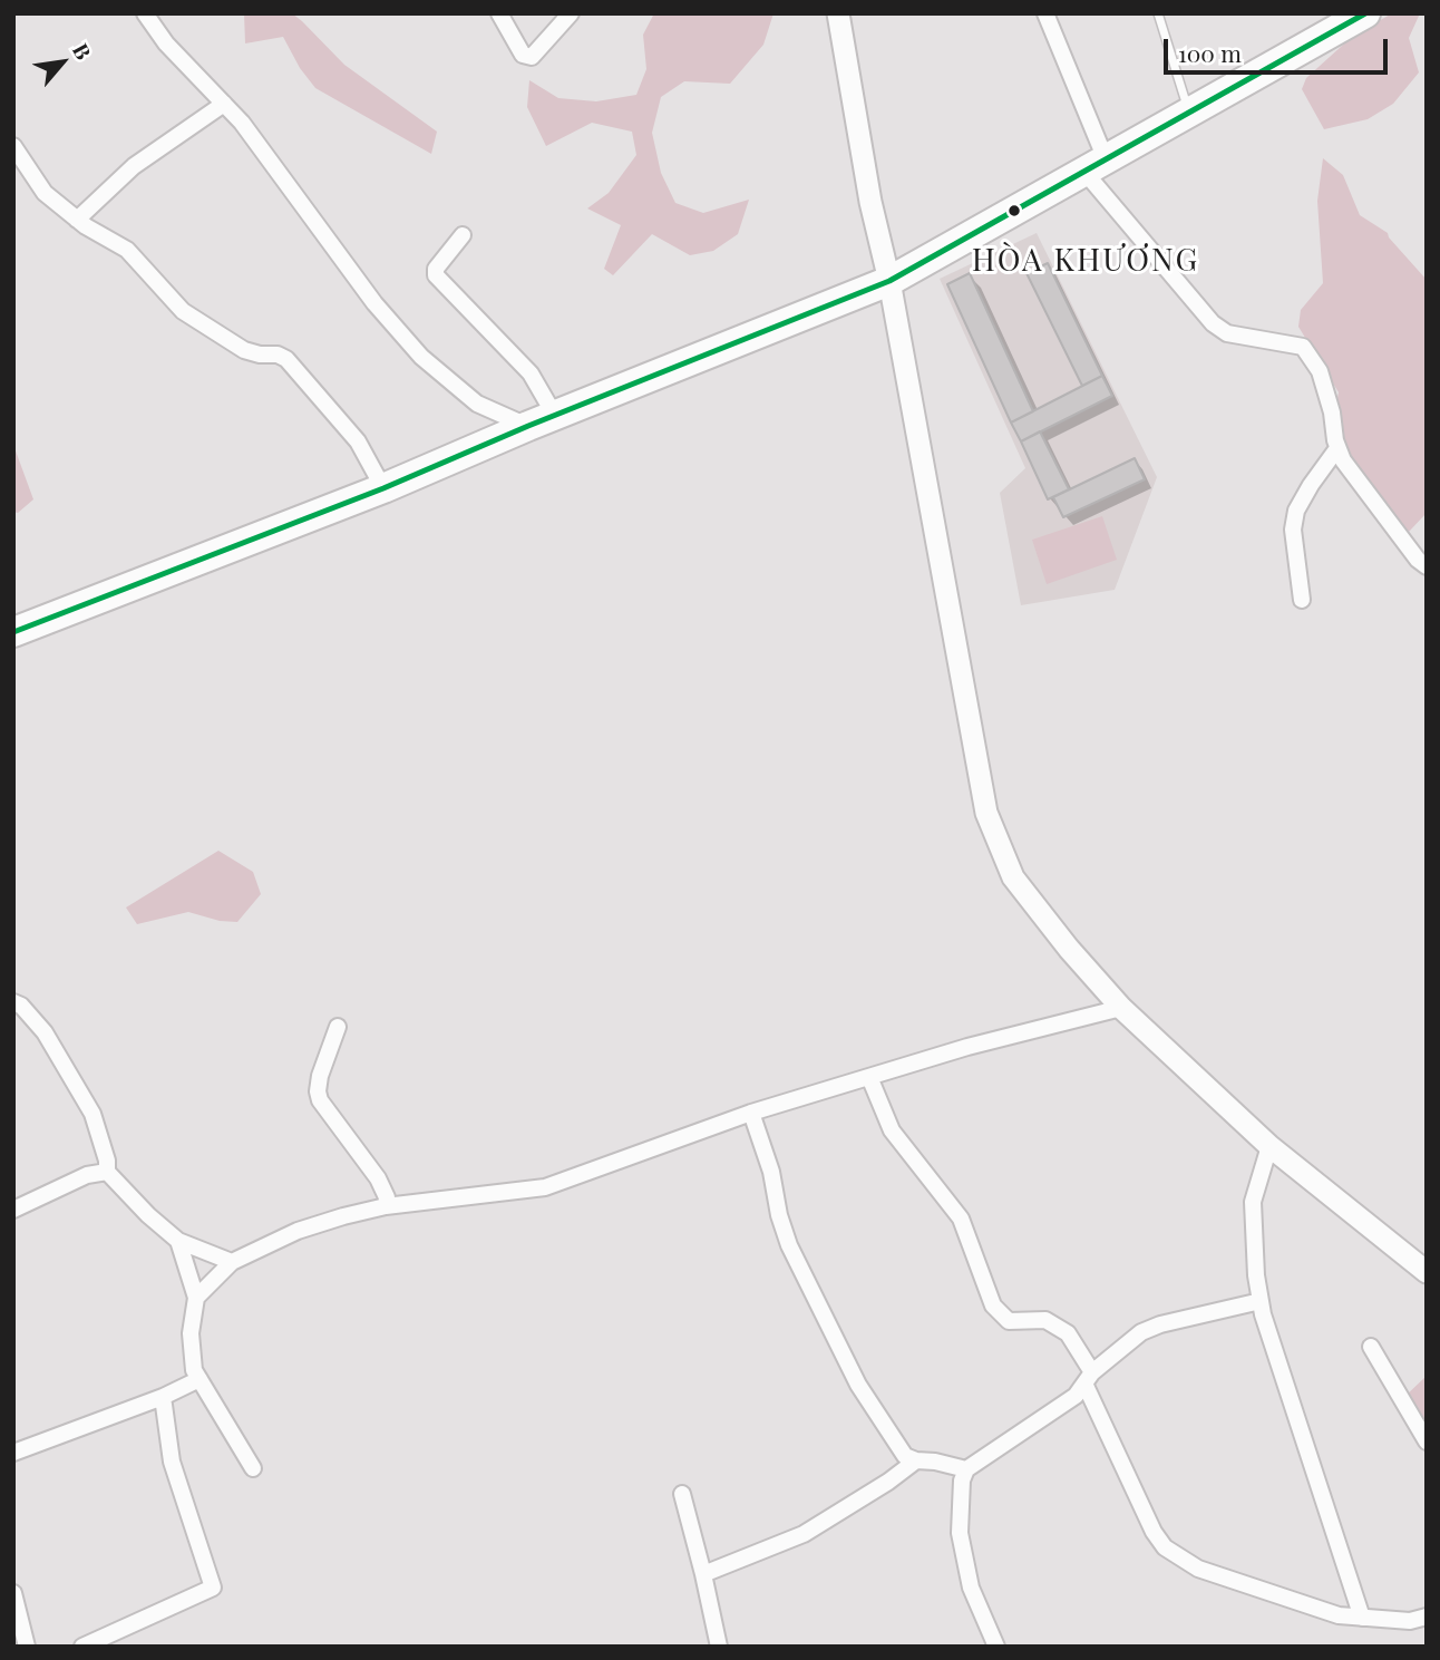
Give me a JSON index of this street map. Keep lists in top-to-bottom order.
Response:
{
  "districts": ["HÒA KHƯƠNG"],
  "scale_bar": "100 m",
  "north": "top right"
}
